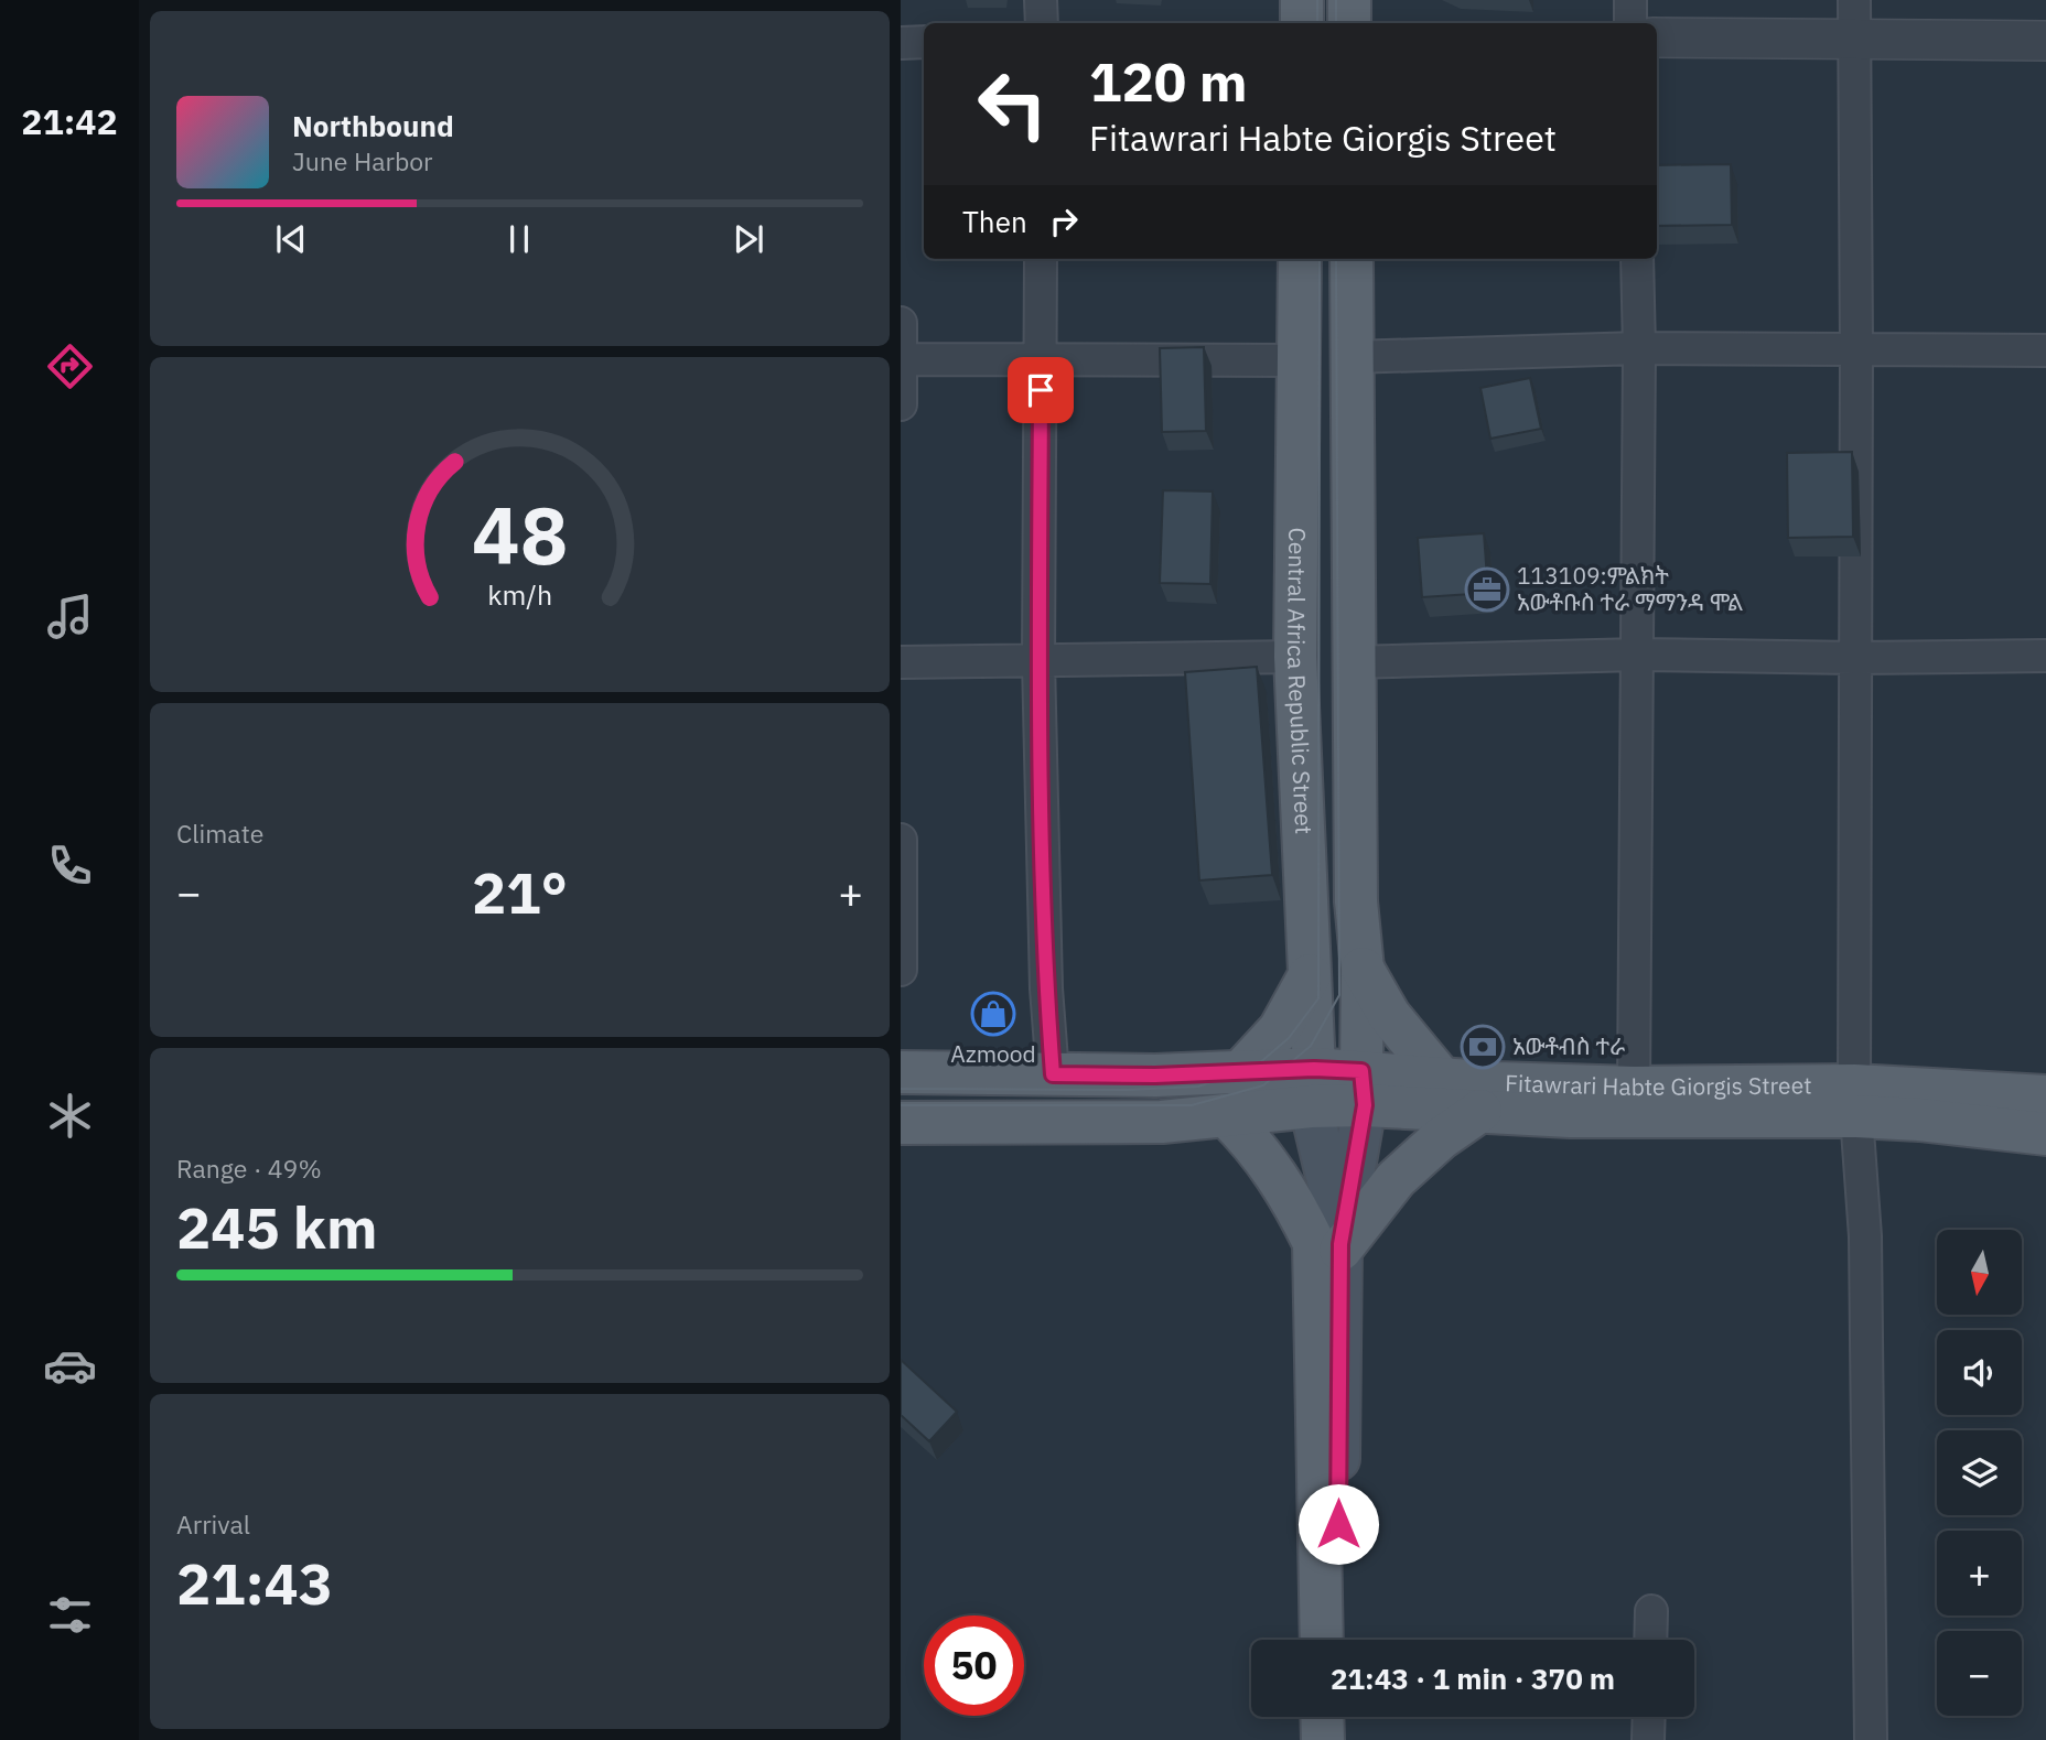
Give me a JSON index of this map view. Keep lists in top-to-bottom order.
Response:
{
  "streets": {
    "main road": ["Central Africa Republic Street", "Fitawrari Habte Giorgis Street"]
  },
  "crossings": [
    ["Central Africa Republic Street", "Fitawrari Habte Giorgis Street"]
  ],
  "places": {
    "office": ["113109:ምልክት አውቶቡስ ተራ ማማንዳ ሞል"],
    "shop": ["Azmood"],
    "bank": ["አውቶብስ ተራ"]
  },
  "north": "bottom",
  "page": {
    "tabs": "21:42",
    "turn": ["120 m", "Fitawrari Habte Giorgis Street"],
    "song": ["Northbound", "June Harbor"],
    "then": "Then",
    "tile": [
      "Climate",
      ["Range · 49%", "245 km"],
      ["Arrival", "21:43"]
    ],
    "heat": ["−", "21°", "+"],
    "map_buttons": ["+", "−"],
    "limit": "50",
    "trip": "21:43 · 1 min · 370 m",
    "gauge": ["48", "km/h"]
  }
}
